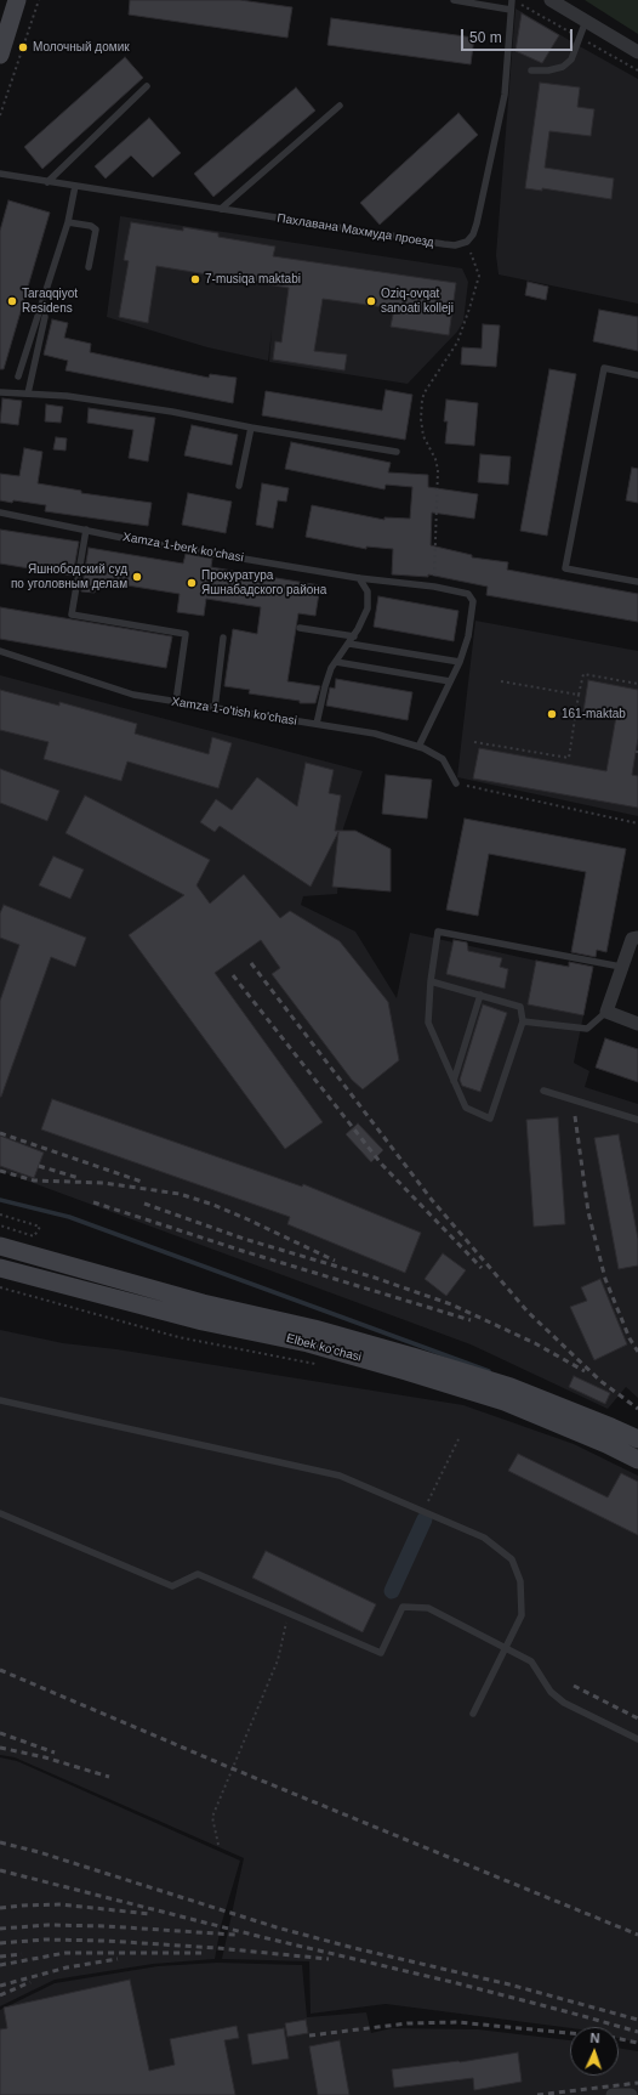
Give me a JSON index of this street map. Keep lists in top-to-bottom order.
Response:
{
  "streets": {
    "main road": ["Elbek ko'chasi"],
    "lane": ["Пахлавана Махмуда проезд", "Xamza 1-berk ko'chasi", "Xamza 1-o'tish ko'chasi"]
  },
  "crossings": [
    ["Xamza 1-berk ko'chasi", "Xamza 1-o'tish ko'chasi"]
  ],
  "places": [
    "Молочный домик",
    "7-musiqa maktabi",
    "Taraqqiyot Residens",
    "Oziq-ovqat sanoati kolleji",
    "Яшнободский суд по уголовным делам",
    "Прокуратура Яшнабадского района",
    "161-maktab"
  ],
  "scale_bar": "50 m",
  "north": "top"
}
